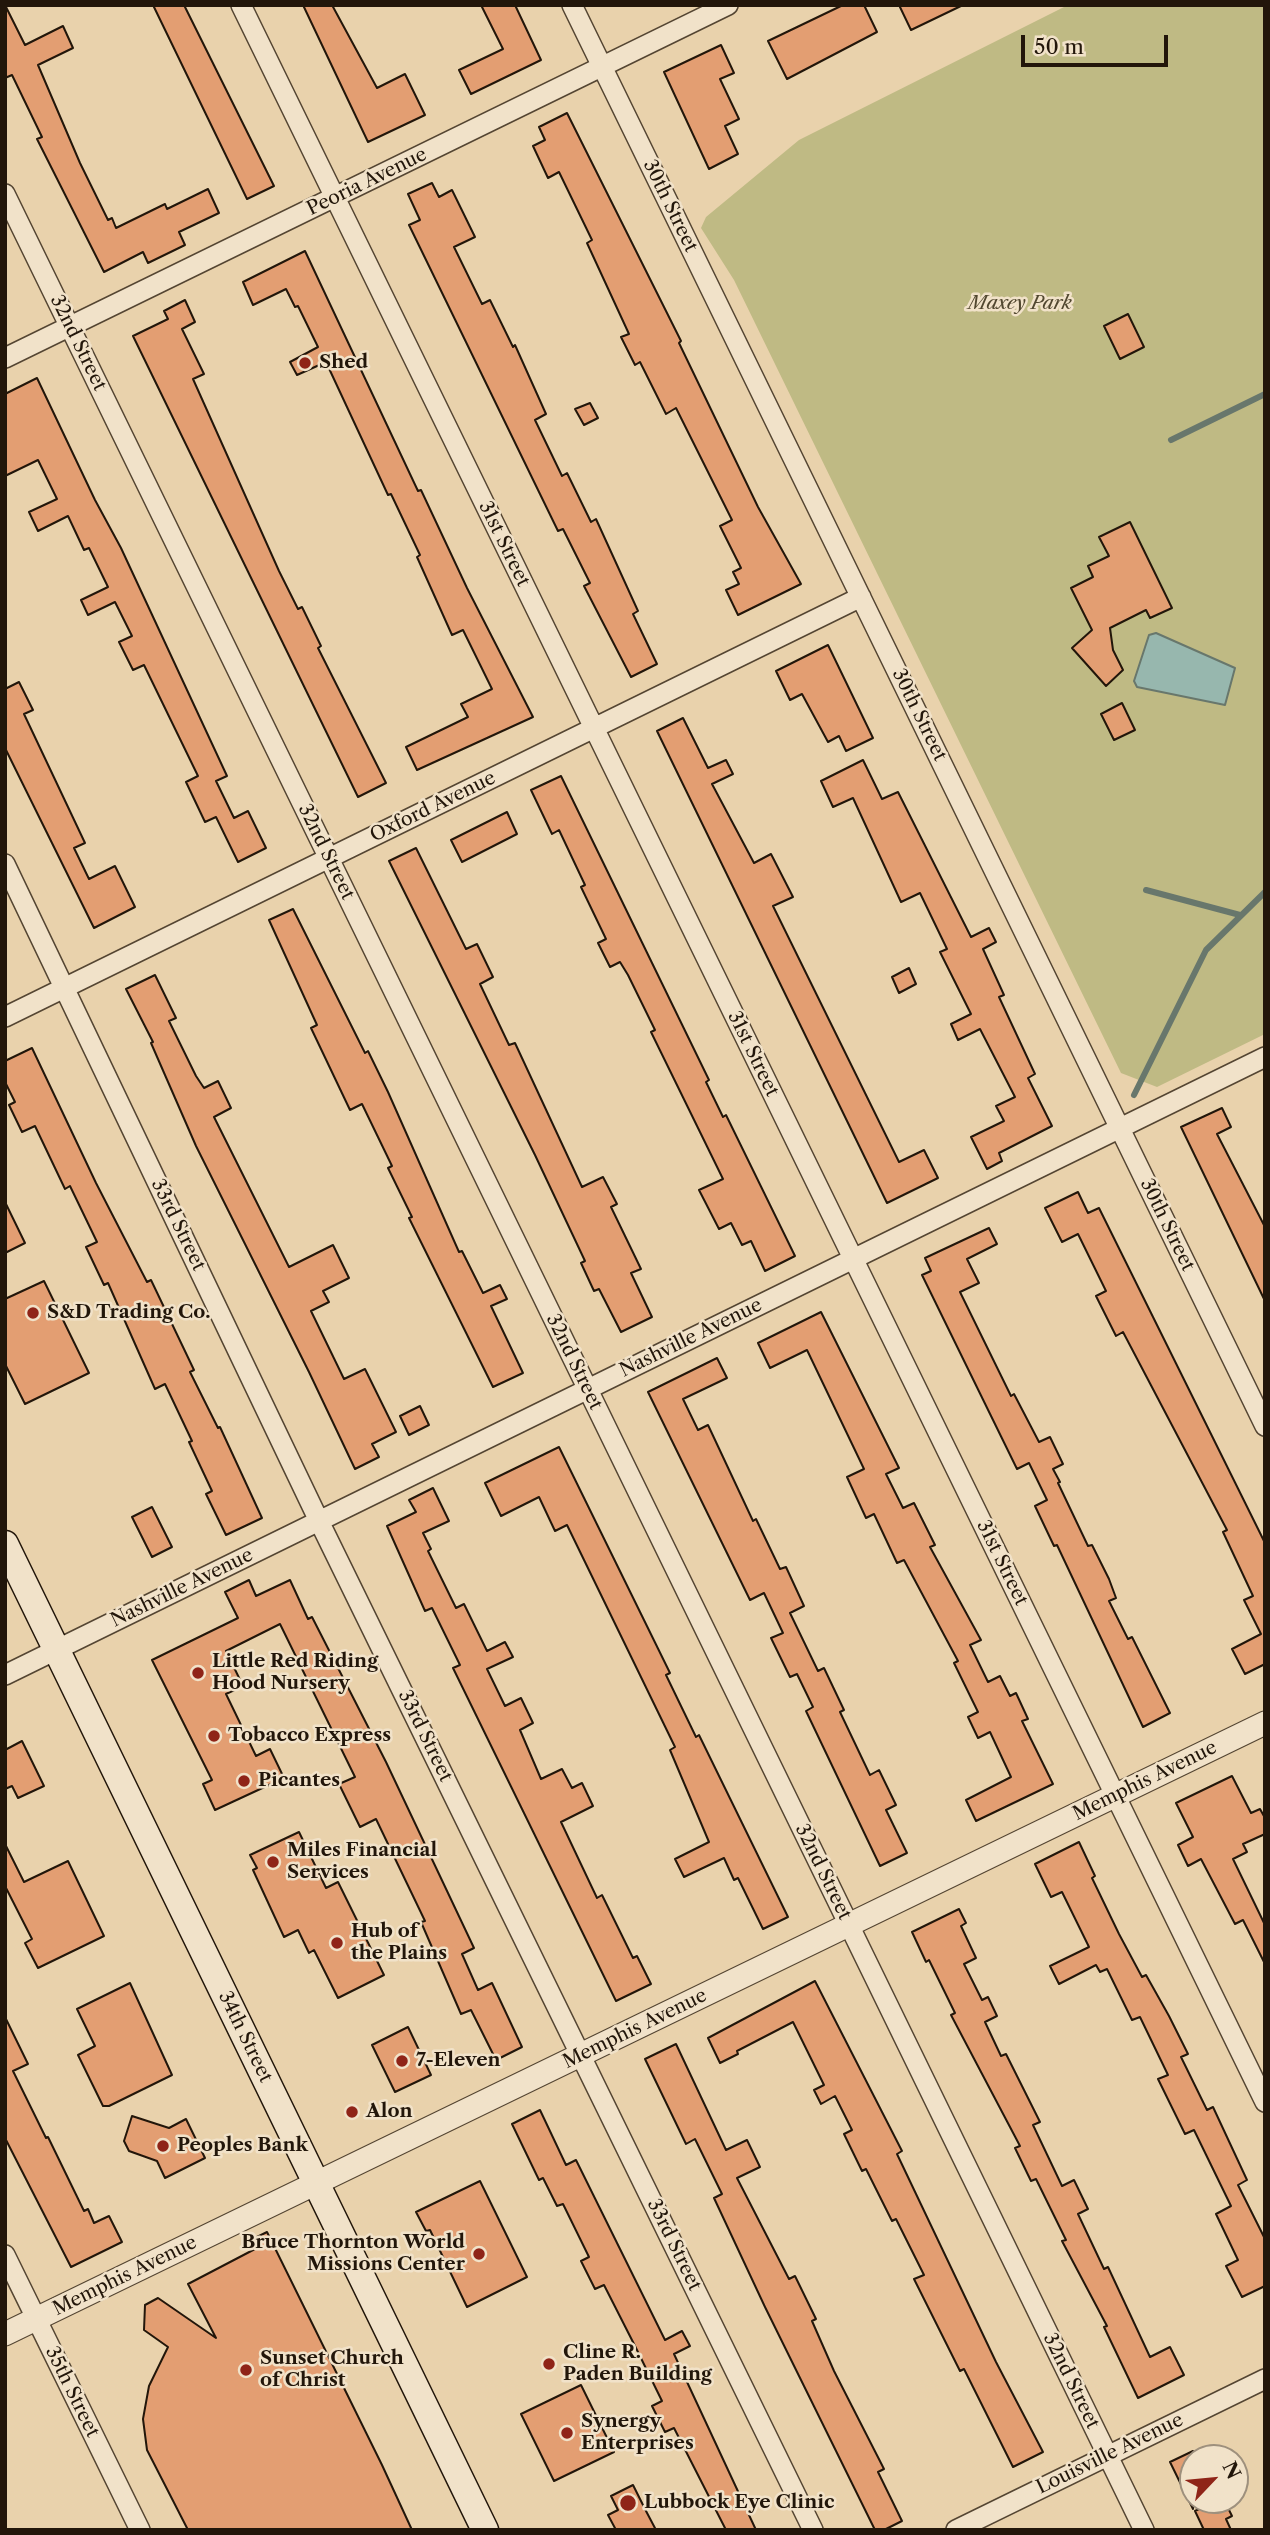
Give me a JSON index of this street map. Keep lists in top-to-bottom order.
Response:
{
  "streets": {
    "main road": ["34th Street"],
    "street": [
      "Peoria Avenue",
      "30th Street",
      "32nd Street",
      "31st Street",
      "Oxford Avenue",
      "33rd Street",
      "Nashville Avenue",
      "Memphis Avenue",
      "35th Street",
      "Louisville Avenue"
    ]
  },
  "crossings": [
    ["Peoria Avenue", "30th Street"],
    ["Peoria Avenue", "32nd Street"],
    ["Peoria Avenue", "31st Street"],
    ["30th Street", "Oxford Avenue"],
    ["30th Street", "Nashville Avenue"],
    ["32nd Street", "Oxford Avenue"],
    ["32nd Street", "Nashville Avenue"],
    ["32nd Street", "Memphis Avenue"],
    ["32nd Street", "Louisville Avenue"],
    ["31st Street", "Oxford Avenue"],
    ["31st Street", "Nashville Avenue"],
    ["31st Street", "Memphis Avenue"],
    ["Oxford Avenue", "33rd Street"],
    ["33rd Street", "Nashville Avenue"],
    ["33rd Street", "Memphis Avenue"],
    ["Nashville Avenue", "34th Street"],
    ["Memphis Avenue", "34th Street"],
    ["Memphis Avenue", "35th Street"]
  ],
  "parks": ["Maxey Park"],
  "places": [
    "Shed",
    "S&D Trading Co.",
    "Little Red Riding Hood Nursery",
    "Tobacco Express",
    "Picantes",
    "Miles Financial Services",
    "Hub of the Plains",
    "7-Eleven",
    "Alon",
    "Peoples Bank",
    "Bruce Thornton World Missions Center",
    "Cline R. Paden Building",
    "Sunset Church of Christ",
    "Synergy Enterprises",
    "Lubbock Eye Clinic"
  ],
  "scale_bar": "50 m",
  "north": "top right"
}
